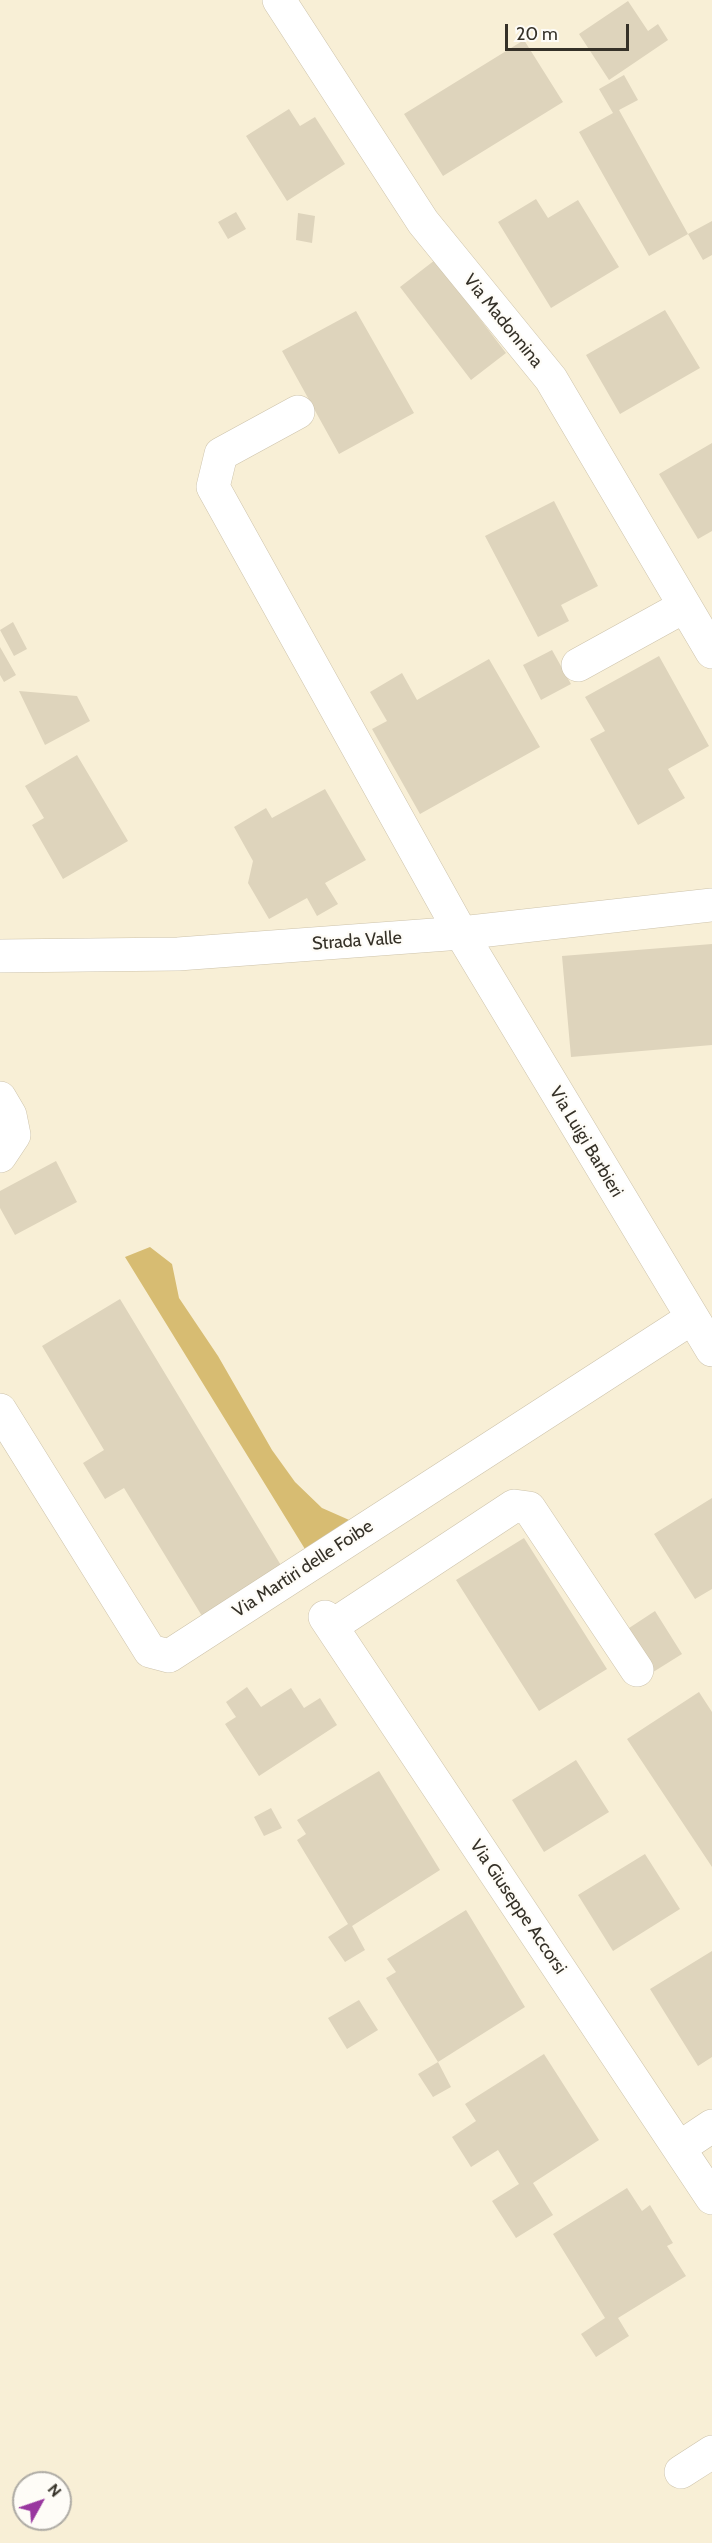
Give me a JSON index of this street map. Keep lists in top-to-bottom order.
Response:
{
  "streets": {
    "street": [
      "Via Madonnina",
      "Strada Valle",
      "Via Luigi Barbieri",
      "Via Martiri delle Foibe",
      "Via Giuseppe Accorsi"
    ]
  },
  "crossings": [
    ["Strada Valle", "Via Luigi Barbieri"],
    ["Via Luigi Barbieri", "Via Martiri delle Foibe"]
  ],
  "scale_bar": "20 m",
  "north": "top right"
}
